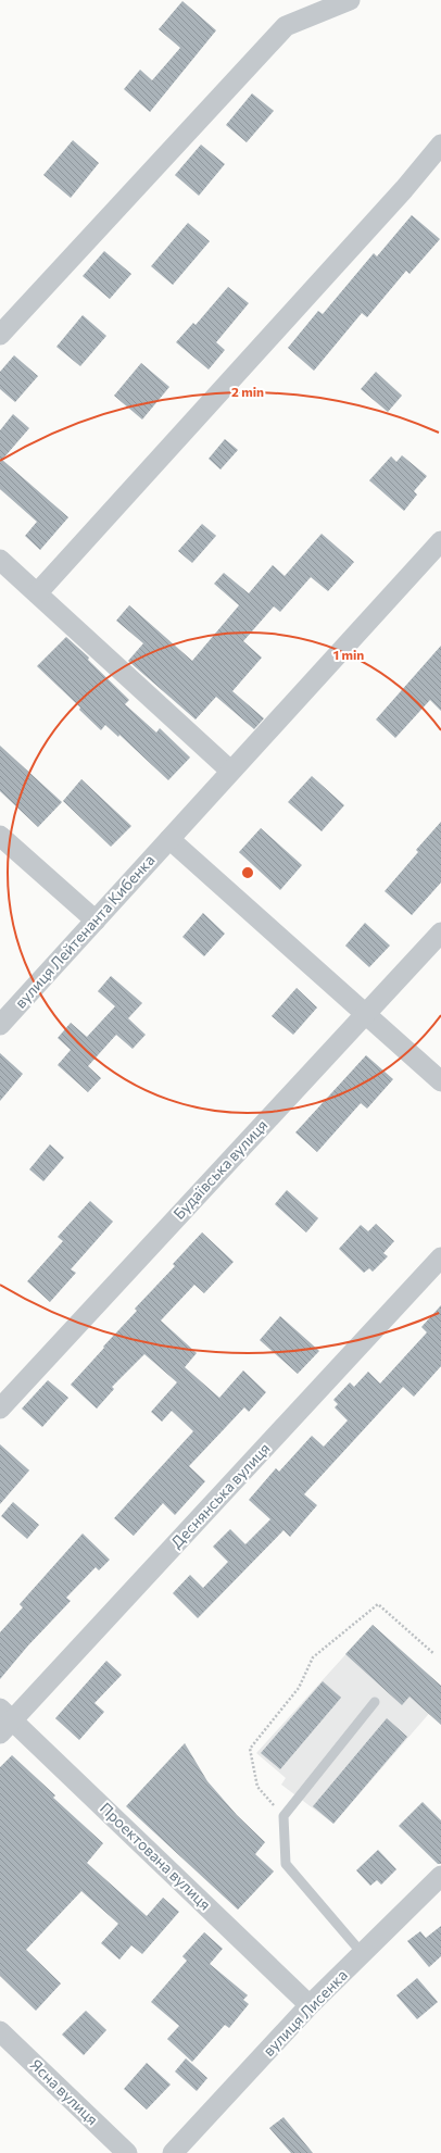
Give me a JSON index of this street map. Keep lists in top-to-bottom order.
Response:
{
  "streets": {
    "street": [
      "вулиця Лейтенанта Кибенка",
      "Будаївська вулиця",
      "Деснянська вулиця",
      "Проектована вулиця",
      "вулиця Лисенка",
      "Ясна вулиця"
    ]
  },
  "crossings": [
    ["Деснянська вулиця", "Проектована вулиця"],
    ["Проектована вулиця", "вулиця Лисенка"]
  ],
  "rings": ["2 min", "1 min"]
}
